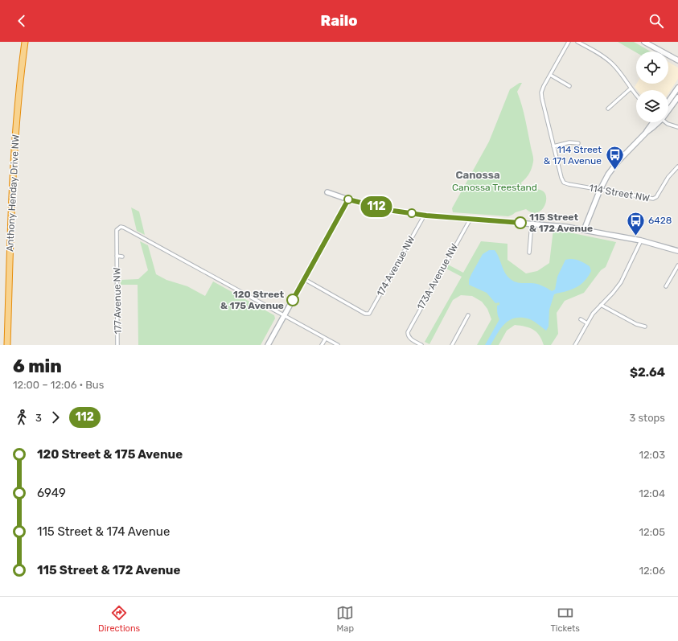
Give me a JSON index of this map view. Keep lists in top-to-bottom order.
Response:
{
  "streets": {
    "highway": ["Anthony Henday Drive NW"],
    "street": [
      "114 Street NW",
      "174 Avenue NW",
      "173A Avenue NW",
      "177 Avenue NW"
    ]
  },
  "districts": ["Canossa"],
  "parks": ["Canossa Treestand"],
  "places": {
    "bus stop": ["114 Street & 171 Avenue", "6428"],
    "other": ["115 Street & 172 Avenue", "120 Street & 175 Avenue"]
  },
  "lines": ["bus line 112"],
  "page": {
    "header": "Railo",
    "on_map": "112",
    "heading": ["6 min", "12:00 – 12:06 · Bus", "$2.64"],
    "legs": ["3", "112", "3 stops"],
    "list": [
      {
        "name": "120 Street & 175 Avenue",
        "value": "12:03"
      },
      {
        "name": "6949",
        "value": "12:04"
      },
      {
        "name": "115 Street & 174 Avenue",
        "value": "12:05"
      },
      {
        "name": "115 Street & 172 Avenue",
        "value": "12:06"
      }
    ],
    "tabs": ["Directions", "Map", "Tickets"]
  }
}
